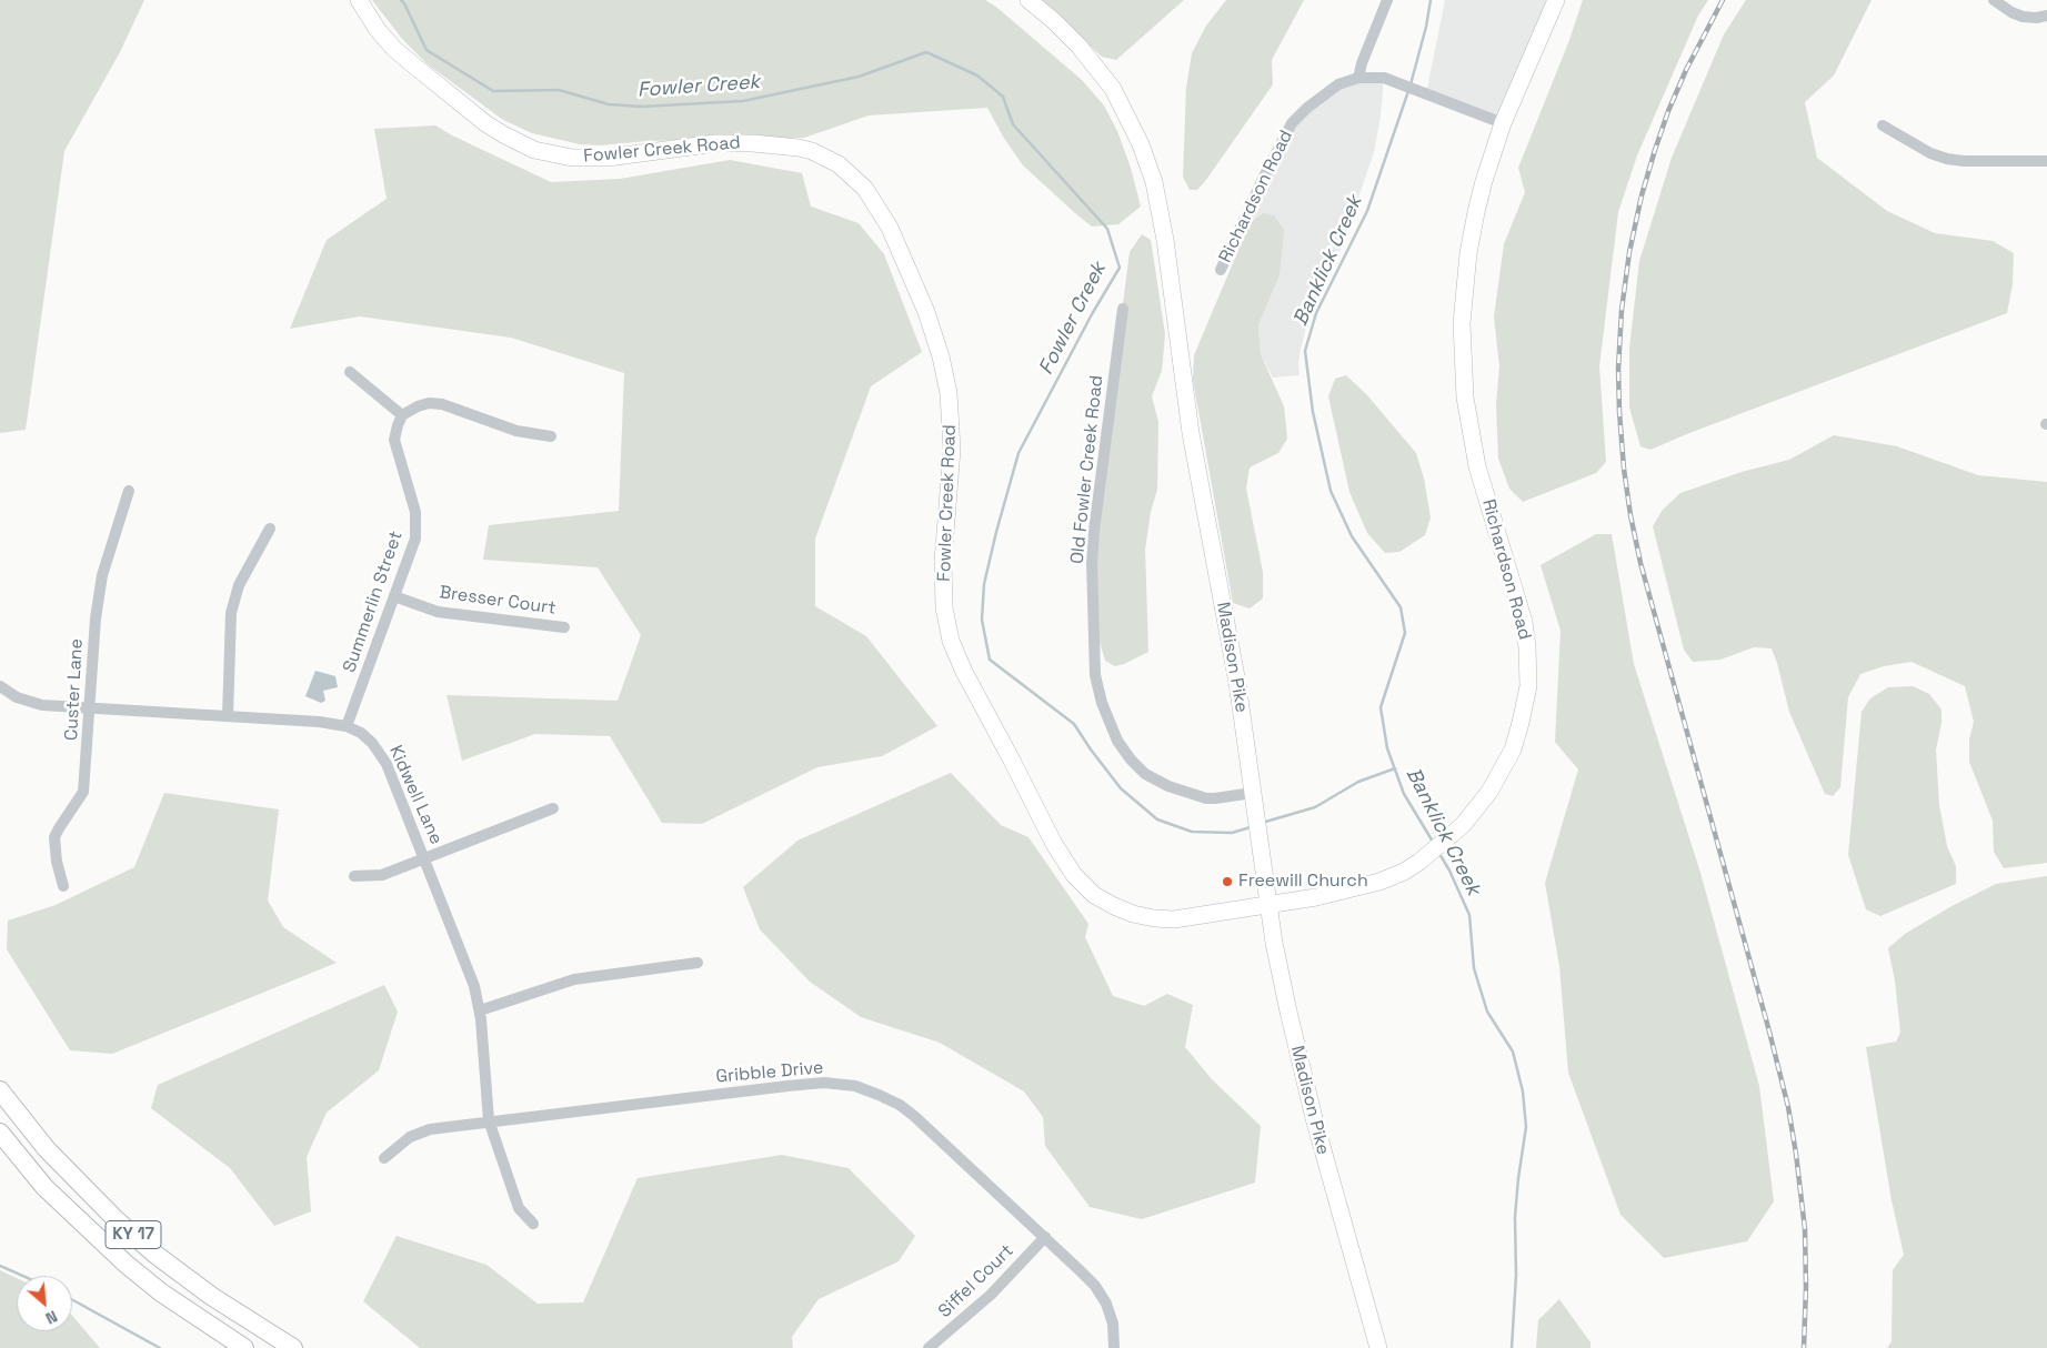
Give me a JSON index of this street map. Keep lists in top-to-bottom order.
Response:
{
  "streets": {
    "main road": [
      "Fowler Creek Road",
      "Richardson Road",
      "Madison Pike",
      "KY 17"
    ],
    "street": [
      "Old Fowler Creek Road",
      "Bresser Court",
      "Summerlin Street",
      "Custer Lane",
      "Kidwell Lane",
      "Gribble Drive",
      "Siffel Court"
    ]
  },
  "crossings": [
    ["Fowler Creek Road", "Richardson Road"],
    ["Fowler Creek Road", "Madison Pike"],
    ["Richardson Road", "Madison Pike"],
    ["Old Fowler Creek Road", "Madison Pike"],
    ["Bresser Court", "Summerlin Street"],
    ["Summerlin Street", "Kidwell Lane"],
    ["Custer Lane", "Kidwell Lane"],
    ["Kidwell Lane", "Gribble Drive"],
    ["Gribble Drive", "Siffel Court"]
  ],
  "water": ["Fowler Creek", "Banklick Creek"],
  "places": ["Freewill Church"],
  "north": "bottom right"
}
